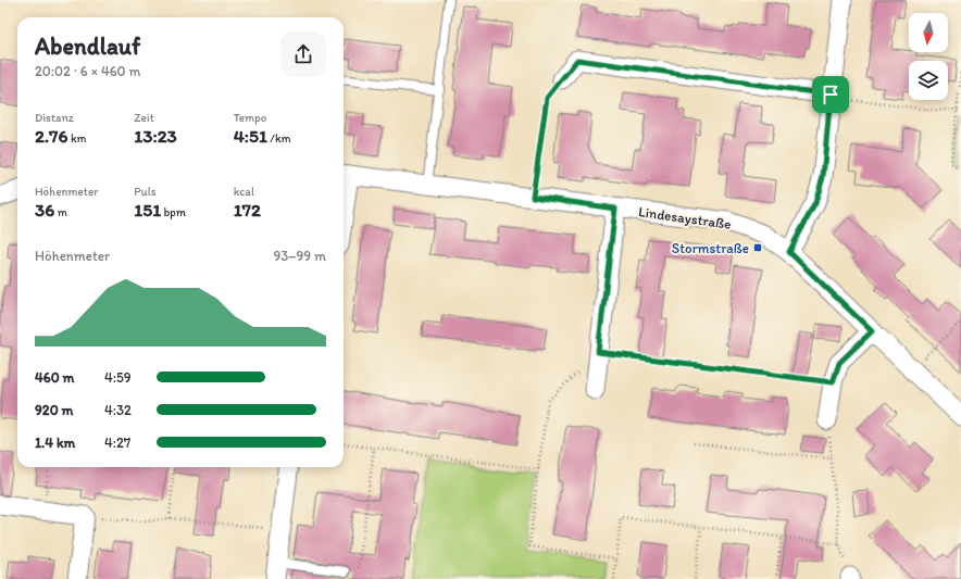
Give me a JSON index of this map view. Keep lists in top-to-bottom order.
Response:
{
  "streets": {
    "street": ["Lindesaystraße"]
  },
  "places": {
    "transit": ["Stormstraße"]
  },
  "north": "bottom",
  "page": {
    "heading": ["Abendlauf", "20:02 · 6 × 460 m"],
    "stats": [
      ["Distanz", "2.76 km"],
      ["Zeit", "13:23"],
      ["Tempo", "4:51 /km"],
      ["Höhenmeter", "36 m"],
      ["Puls", "151 bpm"],
      ["kcal", "172"]
    ],
    "chart": ["Höhenmeter", "93–99 m"],
    "list": [
      {
        "name": "460 m",
        "note": "4:59"
      },
      {
        "name": "920 m",
        "note": "4:32"
      },
      {
        "name": "1.4 km",
        "note": "4:27"
      }
    ]
  }
}
